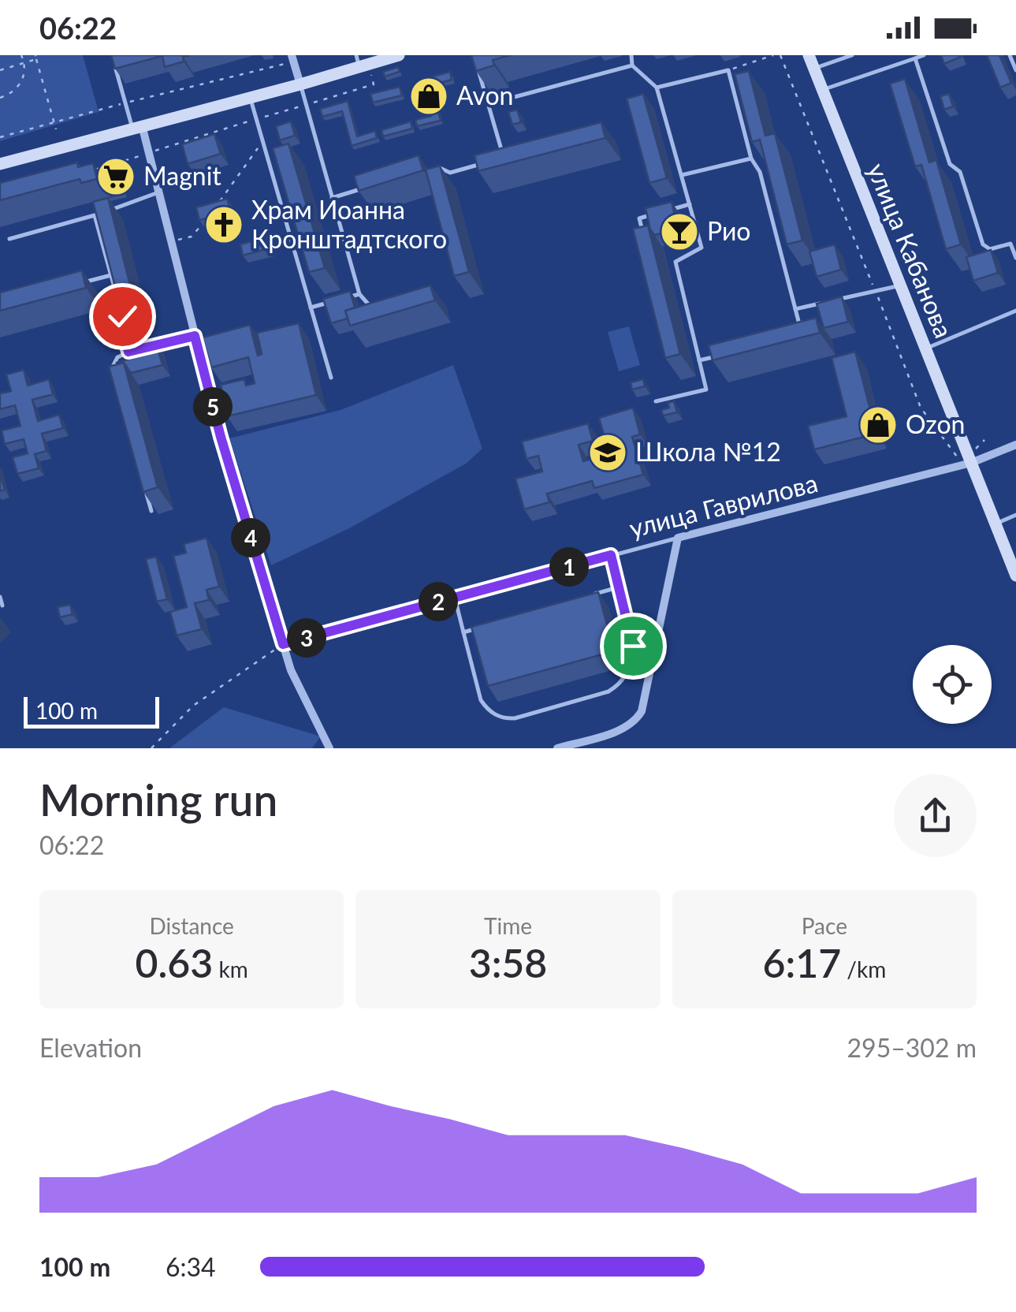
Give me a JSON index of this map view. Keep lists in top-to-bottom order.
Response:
{
  "streets": {
    "main road": ["улица Кабанова"],
    "street": ["улица Гаврилова"]
  },
  "crossings": [
    ["улица Кабанова", "улица Гаврилова"]
  ],
  "places": {
    "shop": ["Avon", "Ozon"],
    "supermarket": ["Magnit"],
    "church": ["Храм Иоанна Кронштадтского"],
    "bar": ["Рио"],
    "school or university": ["Школа №12"]
  },
  "scale_bar": "100 m",
  "page": {
    "status": "06:22",
    "pins": [
      "5",
      "4",
      "1",
      "2",
      "3"
    ],
    "scale": "100 m",
    "heading": ["Morning run", "06:22"],
    "stats": [
      ["Distance", "0.63 km"],
      ["Time", "3:58"],
      ["Pace", "6:17 /km"]
    ],
    "chart": ["Elevation", "295–302 m"],
    "list": [
      {
        "name": "100 m",
        "note": "6:34"
      }
    ]
  }
}
